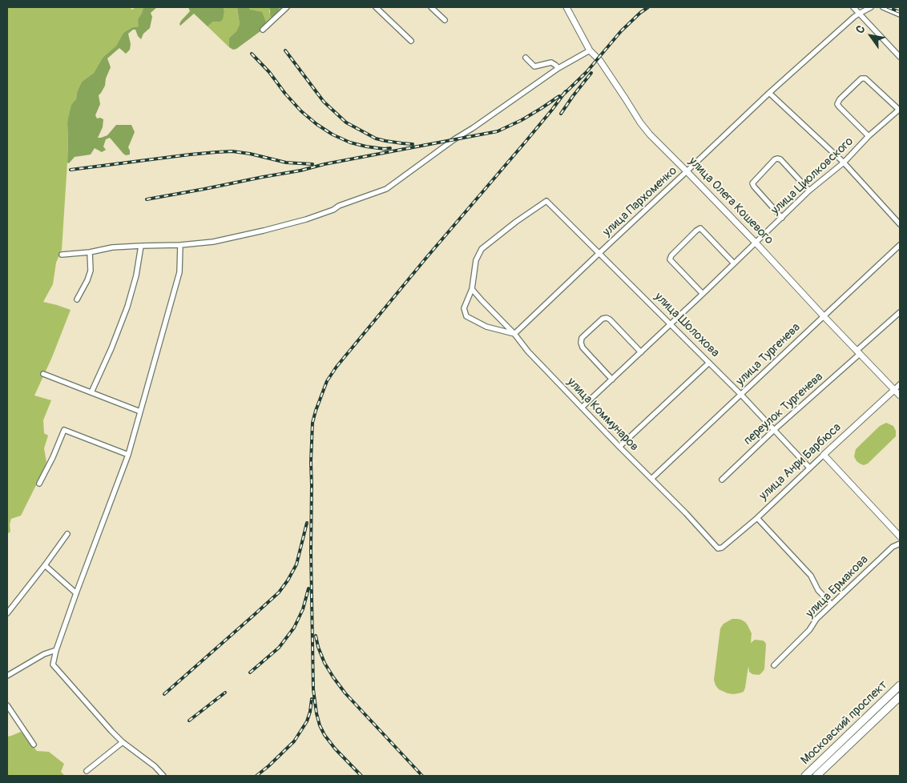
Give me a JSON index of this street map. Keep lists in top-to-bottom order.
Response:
{
  "streets": {
    "main road": ["Московский проспект"],
    "street": [
      "улица Циолковского",
      "улица Олега Кошевого",
      "улица Пархоменко",
      "улица Шолохова",
      "улица Тургенева",
      "переулок Тургенева",
      "улица Коммунаров",
      "улица Анри Барбюса",
      "улица Ермакова"
    ]
  },
  "crossings": [
    ["улица Циолковского", "улица Олега Кошевого"],
    ["улица Циолковского", "улица Шолохова"],
    ["улица Циолковского", "улица Коммунаров"],
    ["улица Олега Кошевого", "улица Пархоменко"],
    ["улица Олега Кошевого", "улица Тургенева"],
    ["улица Олега Кошевого", "переулок Тургенева"],
    ["улица Олега Кошевого", "улица Анри Барбюса"],
    ["улица Пархоменко", "улица Шолохова"],
    ["улица Пархоменко", "улица Коммунаров"],
    ["улица Шолохова", "улица Тургенева"],
    ["улица Шолохова", "переулок Тургенева"],
    ["улица Шолохова", "улица Коммунаров"],
    ["улица Шолохова", "улица Анри Барбюса"],
    ["улица Тургенева", "улица Коммунаров"],
    ["улица Коммунаров", "улица Анри Барбюса"]
  ],
  "north": "top left"
}
